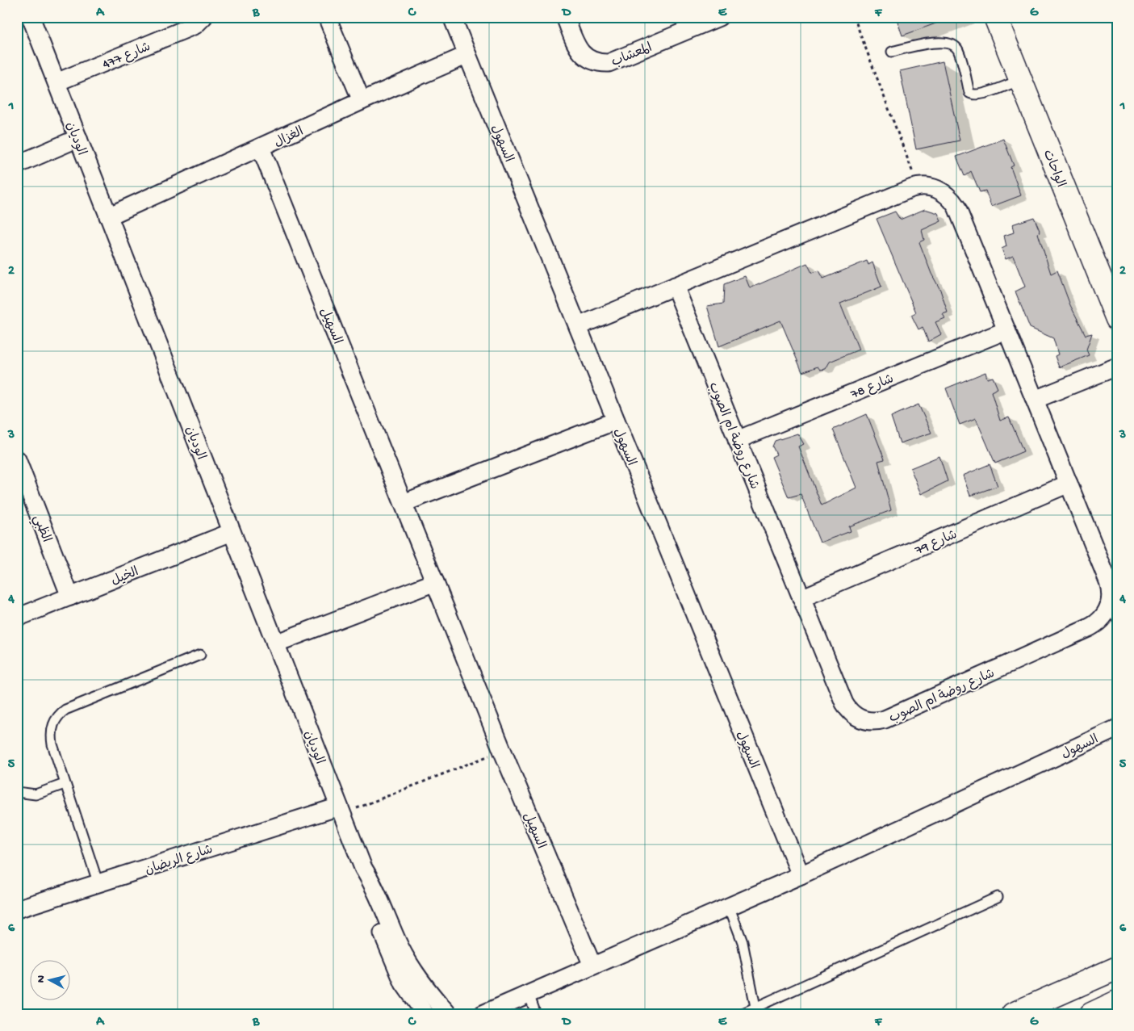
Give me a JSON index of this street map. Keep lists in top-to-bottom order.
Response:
{
  "streets": {
    "street": [
      "المعشاب",
      "شارع 477",
      "الغزال",
      "الوديان",
      "السهول",
      "الواحات",
      "السهيل",
      "شارع 78",
      "شارع روضة ام الصوب",
      "الظبي",
      "شارع 79",
      "الخيل",
      "شارع الريضان"
    ]
  },
  "crossings": [
    ["شارع 477", "الوديان"],
    ["الغزال", "الوديان"],
    ["الغزال", "السهول"],
    ["الغزال", "السهيل"],
    ["الوديان", "الخيل"],
    ["الوديان", "شارع الريضان"],
    ["السهول", "السهيل"],
    ["شارع 78", "شارع روضة ام الصوب"],
    ["شارع روضة ام الصوب", "شارع 79"],
    ["الظبي", "الخيل"]
  ],
  "north": "left",
  "grid": {
    "columns": [
      "A",
      "B",
      "C",
      "D",
      "E",
      "F",
      "G"
    ],
    "rows": [
      "1",
      "2",
      "3",
      "4",
      "5",
      "6"
    ]
  }
}
